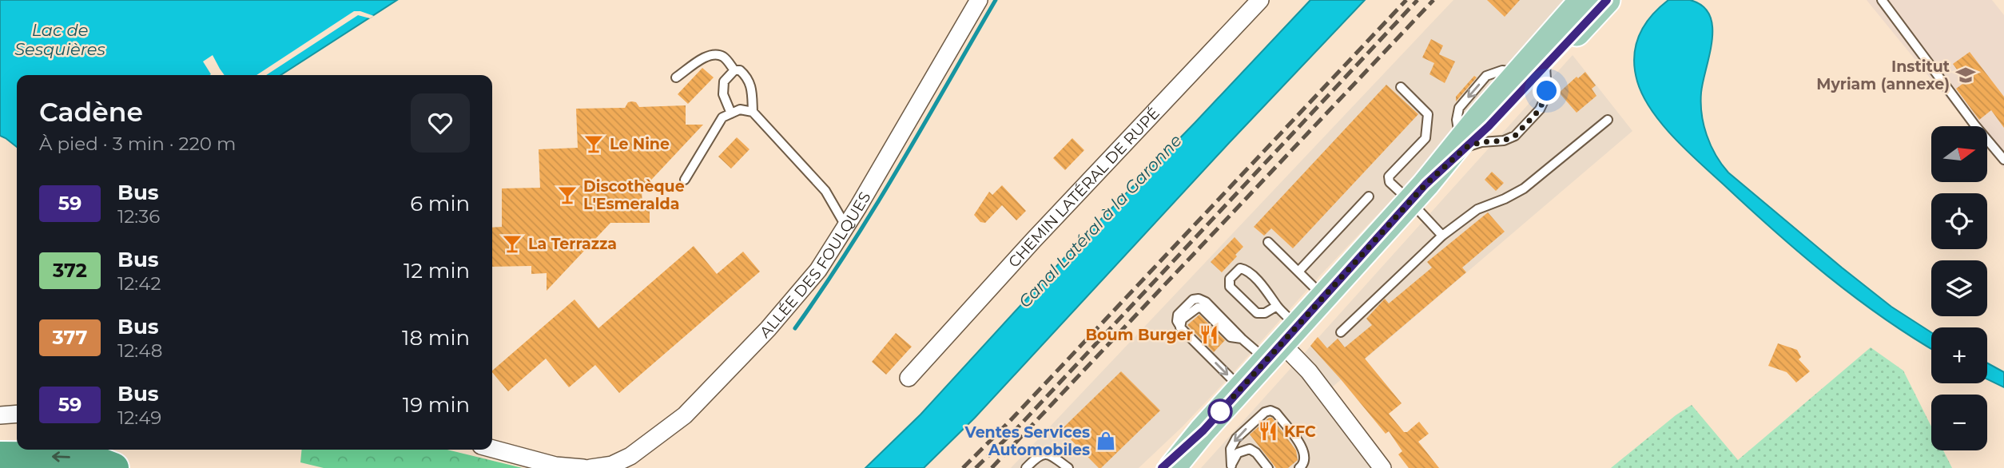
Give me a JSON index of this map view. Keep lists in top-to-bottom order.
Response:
{
  "streets": {
    "street": ["CHEMIN LATÉRAL DE RUPÉ", "ALLÉE DES FOULQUES"]
  },
  "water": ["Lac de Sesquières", "Canal Latéral à la Garonne"],
  "places": {
    "school or university": ["Institut Myriam (annexe)"],
    "bar": ["Le Nine", "Discothèque L'Esmeralda", "La Terrazza"],
    "restaurant": ["Boum Burger", "KFC"],
    "shop": ["Ventes Services Automobiles"]
  },
  "lines": ["bus line 59"],
  "north": "right",
  "page": {
    "heading": ["Cadène", "À pied · 3 min · 220 m"],
    "map_buttons": ["+", "−"],
    "list": [
      {
        "mark": "59",
        "name": "Bus",
        "note": "12:36",
        "value": "6 min"
      },
      {
        "mark": "372",
        "name": "Bus",
        "note": "12:42",
        "value": "12 min"
      },
      {
        "mark": "377",
        "name": "Bus",
        "note": "12:48",
        "value": "18 min"
      },
      {
        "mark": "59",
        "name": "Bus",
        "note": "12:49",
        "value": "19 min"
      }
    ]
  }
}
